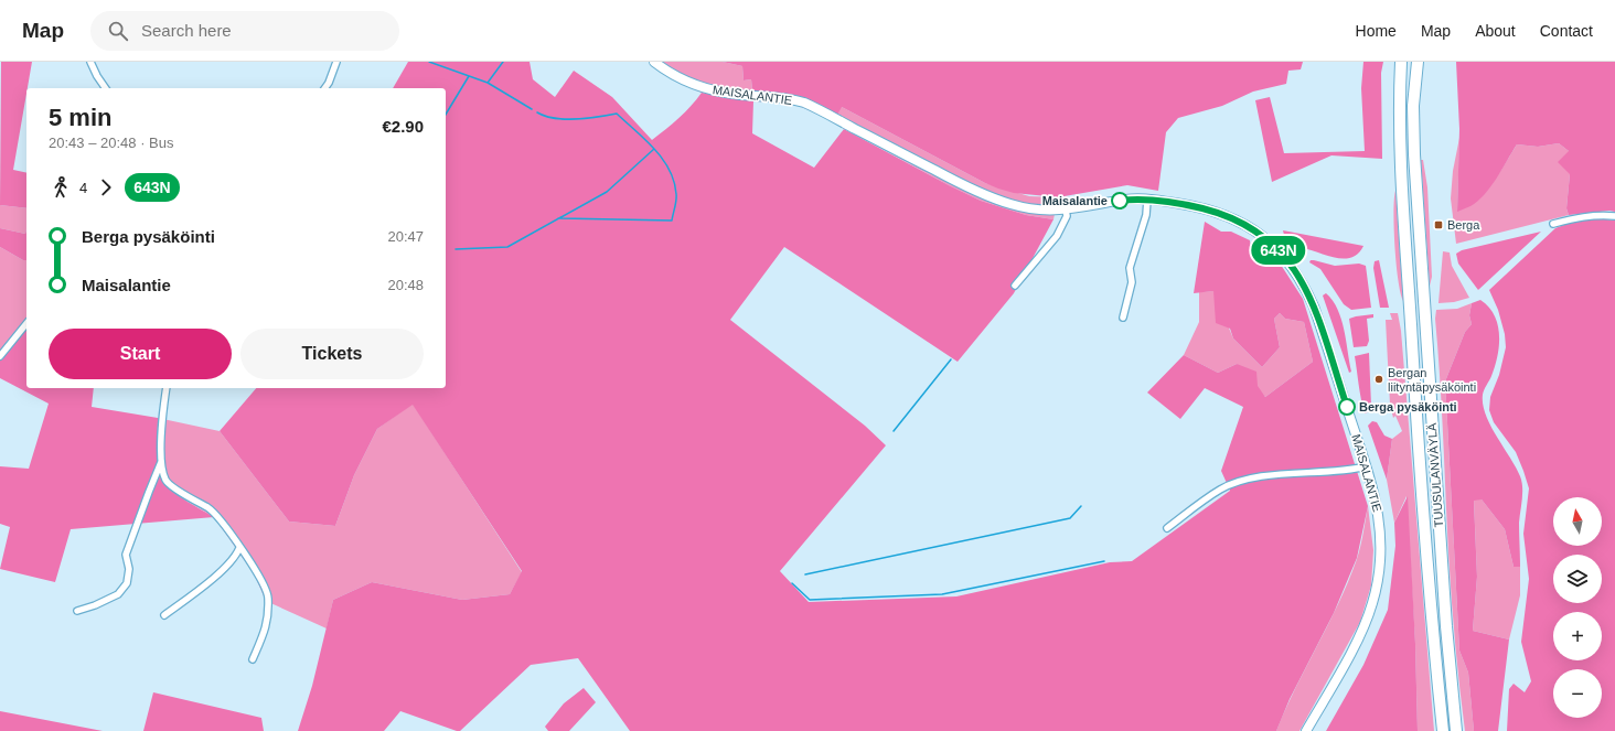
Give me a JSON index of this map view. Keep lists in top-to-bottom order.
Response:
{
  "streets": {
    "highway": ["TUUSULANVÄYLÄ"],
    "main road": ["MAISALANTIE"]
  },
  "places": {
    "other": ["Maisalantie", "Bergan liityntäpysäköinti", "Berga pysäköinti"],
    "transit": ["Berga"]
  },
  "lines": ["bus line 643N"],
  "north": "top",
  "page": {
    "header": "Map",
    "search": "Search here",
    "nav": [
      "Home",
      "Map",
      "About",
      "Contact"
    ],
    "on_map": "643N",
    "heading": ["5 min", "20:43 – 20:48 · Bus", "€2.90"],
    "legs": ["4", "643N"],
    "list": [
      {
        "name": "Berga pysäköinti",
        "value": "20:47"
      },
      {
        "name": "Maisalantie",
        "value": "20:48"
      }
    ],
    "buttons": ["Start", "Tickets"],
    "map_buttons": ["+", "−"]
  }
}
